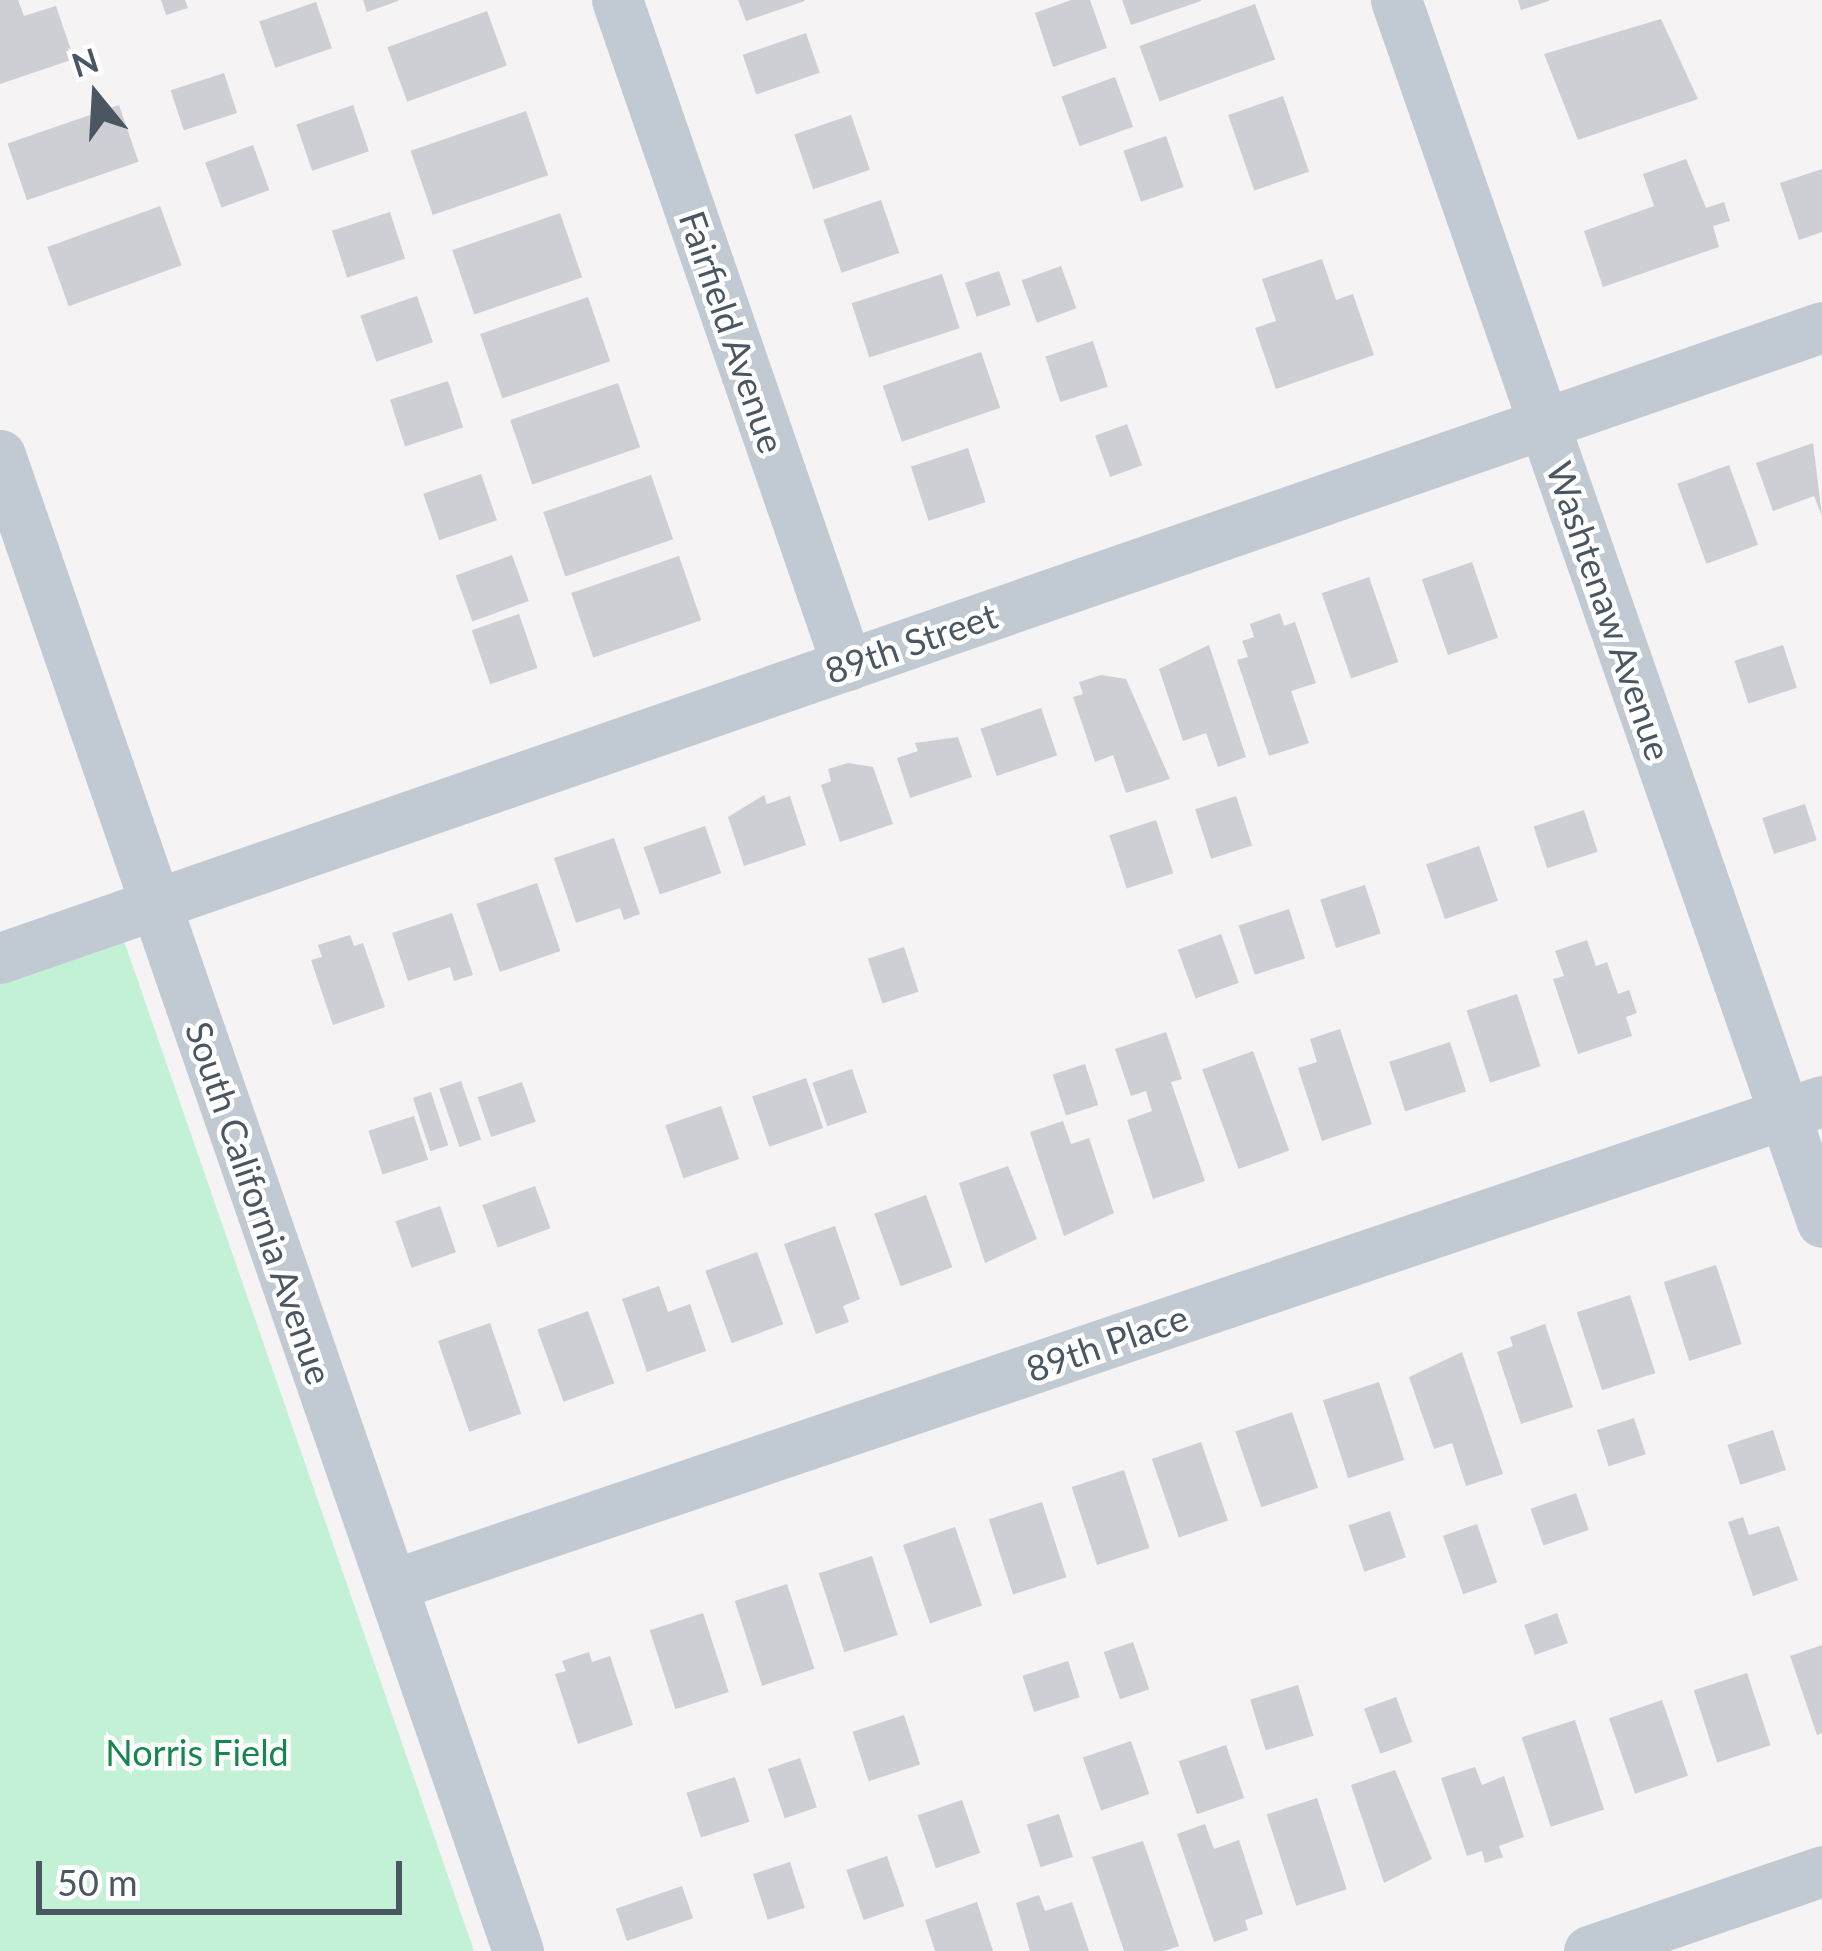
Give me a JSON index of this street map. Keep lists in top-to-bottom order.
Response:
{
  "streets": {
    "street": [
      "Fairfield Avenue",
      "Washtenaw Avenue",
      "89th Street",
      "South California Avenue",
      "89th Place"
    ]
  },
  "crossings": [
    ["Fairfield Avenue", "89th Street"],
    ["Washtenaw Avenue", "89th Street"],
    ["Washtenaw Avenue", "89th Place"],
    ["89th Street", "South California Avenue"],
    ["South California Avenue", "89th Place"]
  ],
  "parks": ["Norris Field"],
  "scale_bar": "50 m",
  "north": "top"
}
